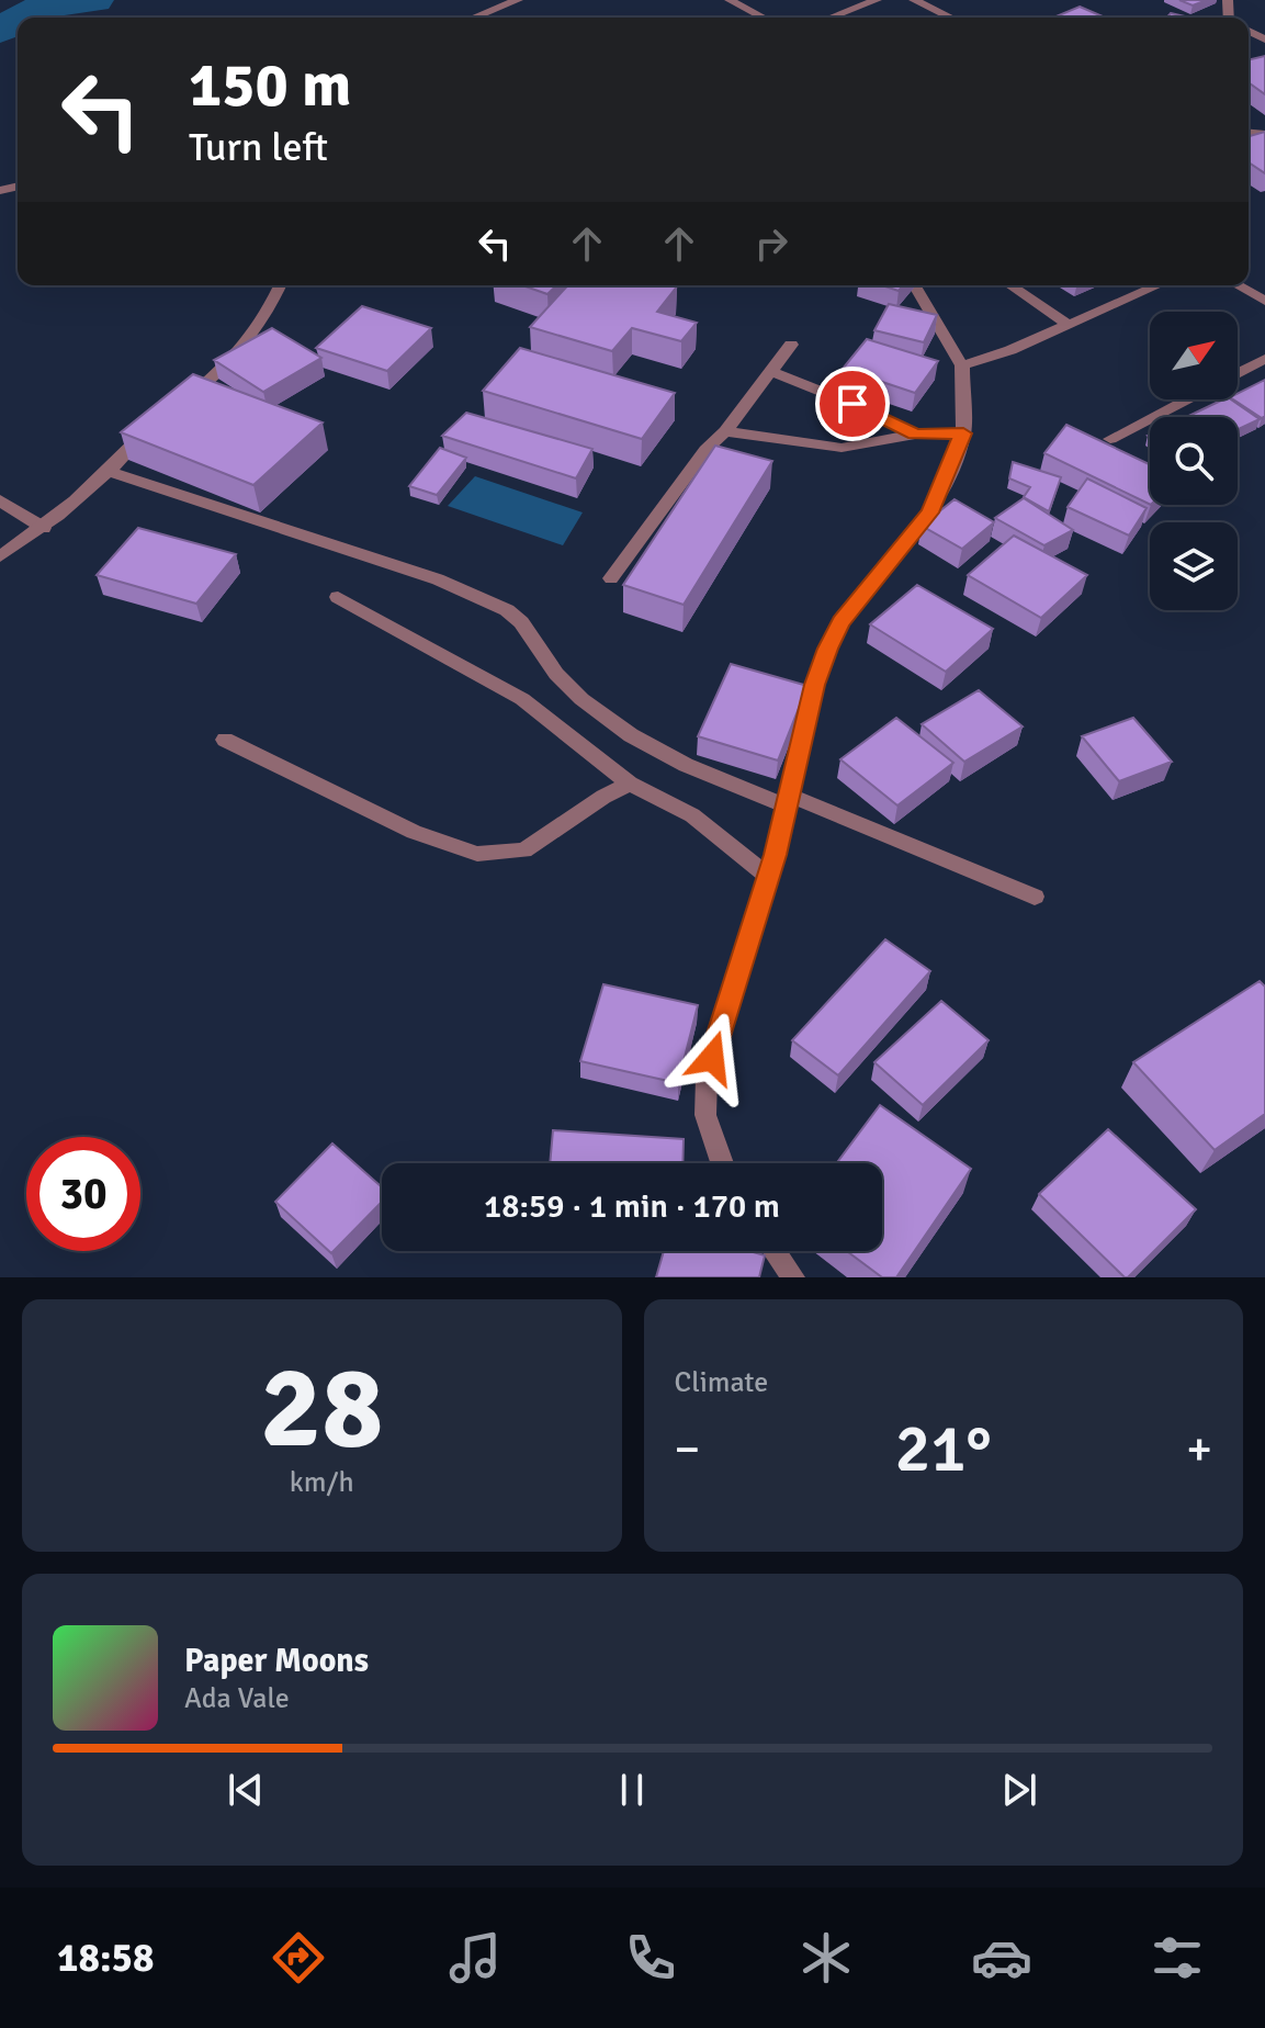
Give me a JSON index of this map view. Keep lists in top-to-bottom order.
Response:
{
  "north": "top right",
  "page": {
    "turn": ["150 m", "Turn left"],
    "limit": "30",
    "trip": "18:59 · 1 min · 170 m",
    "tile": [
      ["28", "km/h"],
      "Climate"
    ],
    "heat": ["−", "21°", "+"],
    "song": ["Paper Moons", "Ada Vale"],
    "tabs": "18:58"
  }
}
